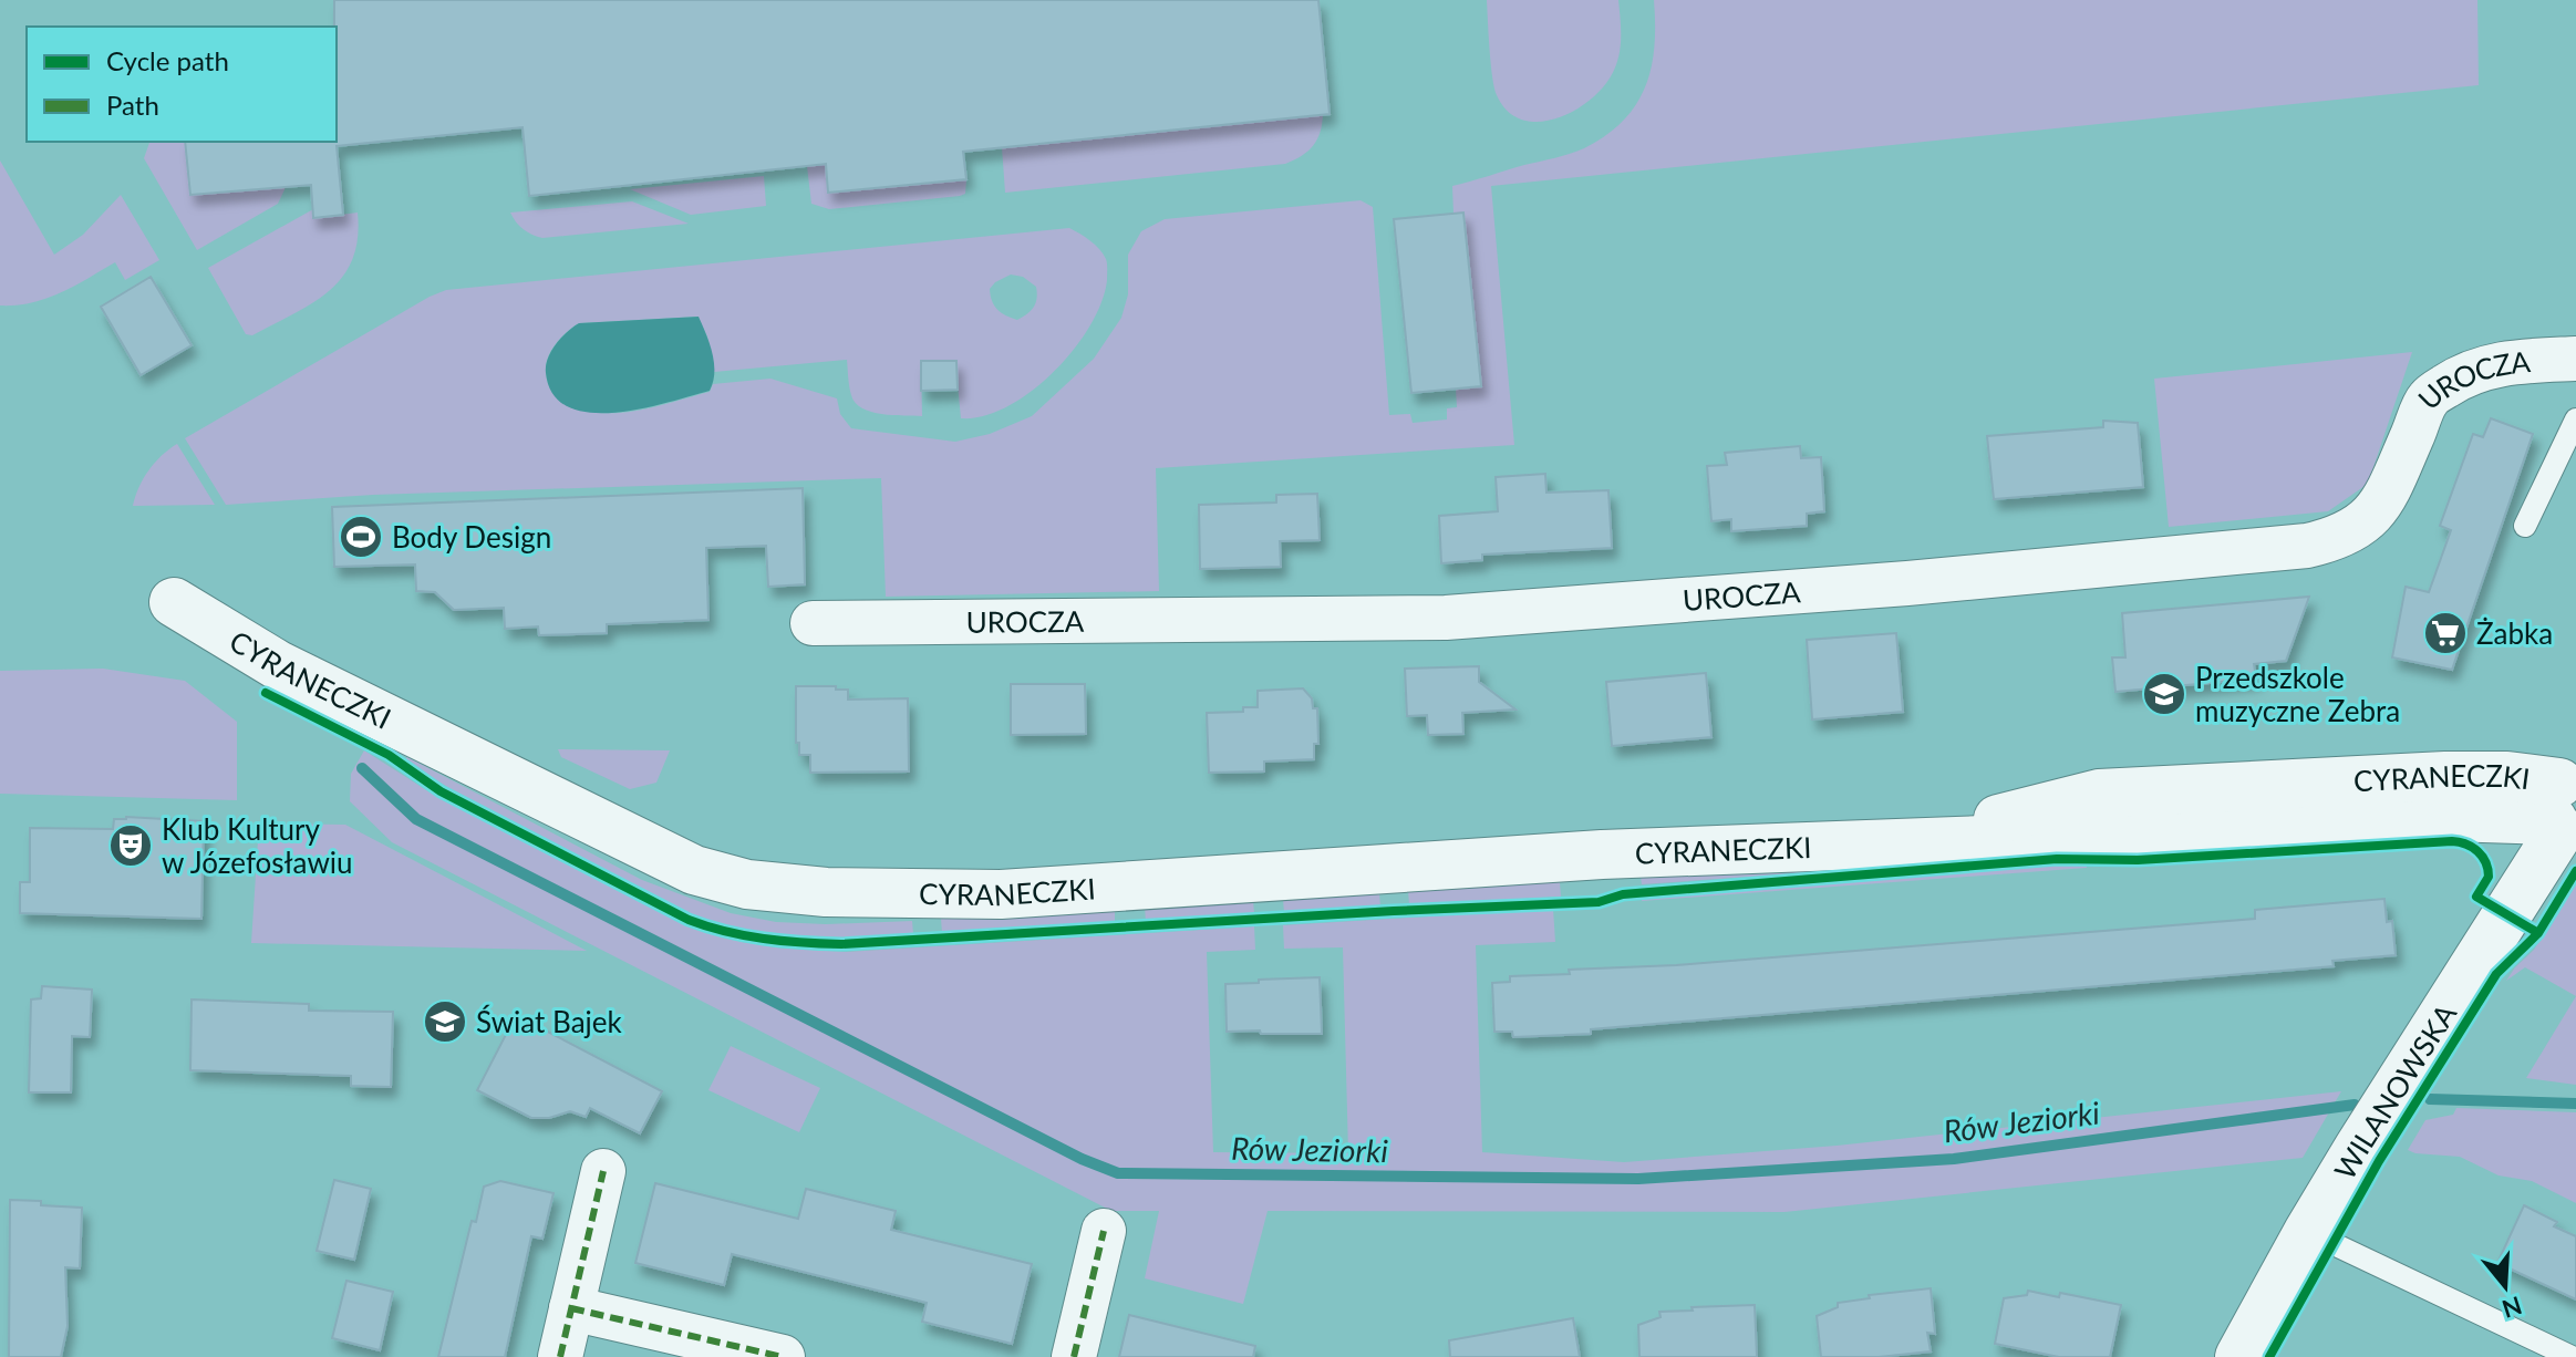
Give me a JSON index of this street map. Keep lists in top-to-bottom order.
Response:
{
  "streets": {
    "street": ["UROCZA", "CYRANECZKI", "WILANOWSKA"]
  },
  "crossings": [
    ["CYRANECZKI", "WILANOWSKA"]
  ],
  "water": ["Rów Jeziorki"],
  "places": {
    "sports": ["Body Design"],
    "supermarket": ["Żabka"],
    "school or university": ["Przedszkole muzyczne Zebra", "Świat Bajek"],
    "theatre": ["Klub Kultury w Józefosławiu"]
  },
  "legend": ["Cycle path", "Path"],
  "north": "bottom"
}
